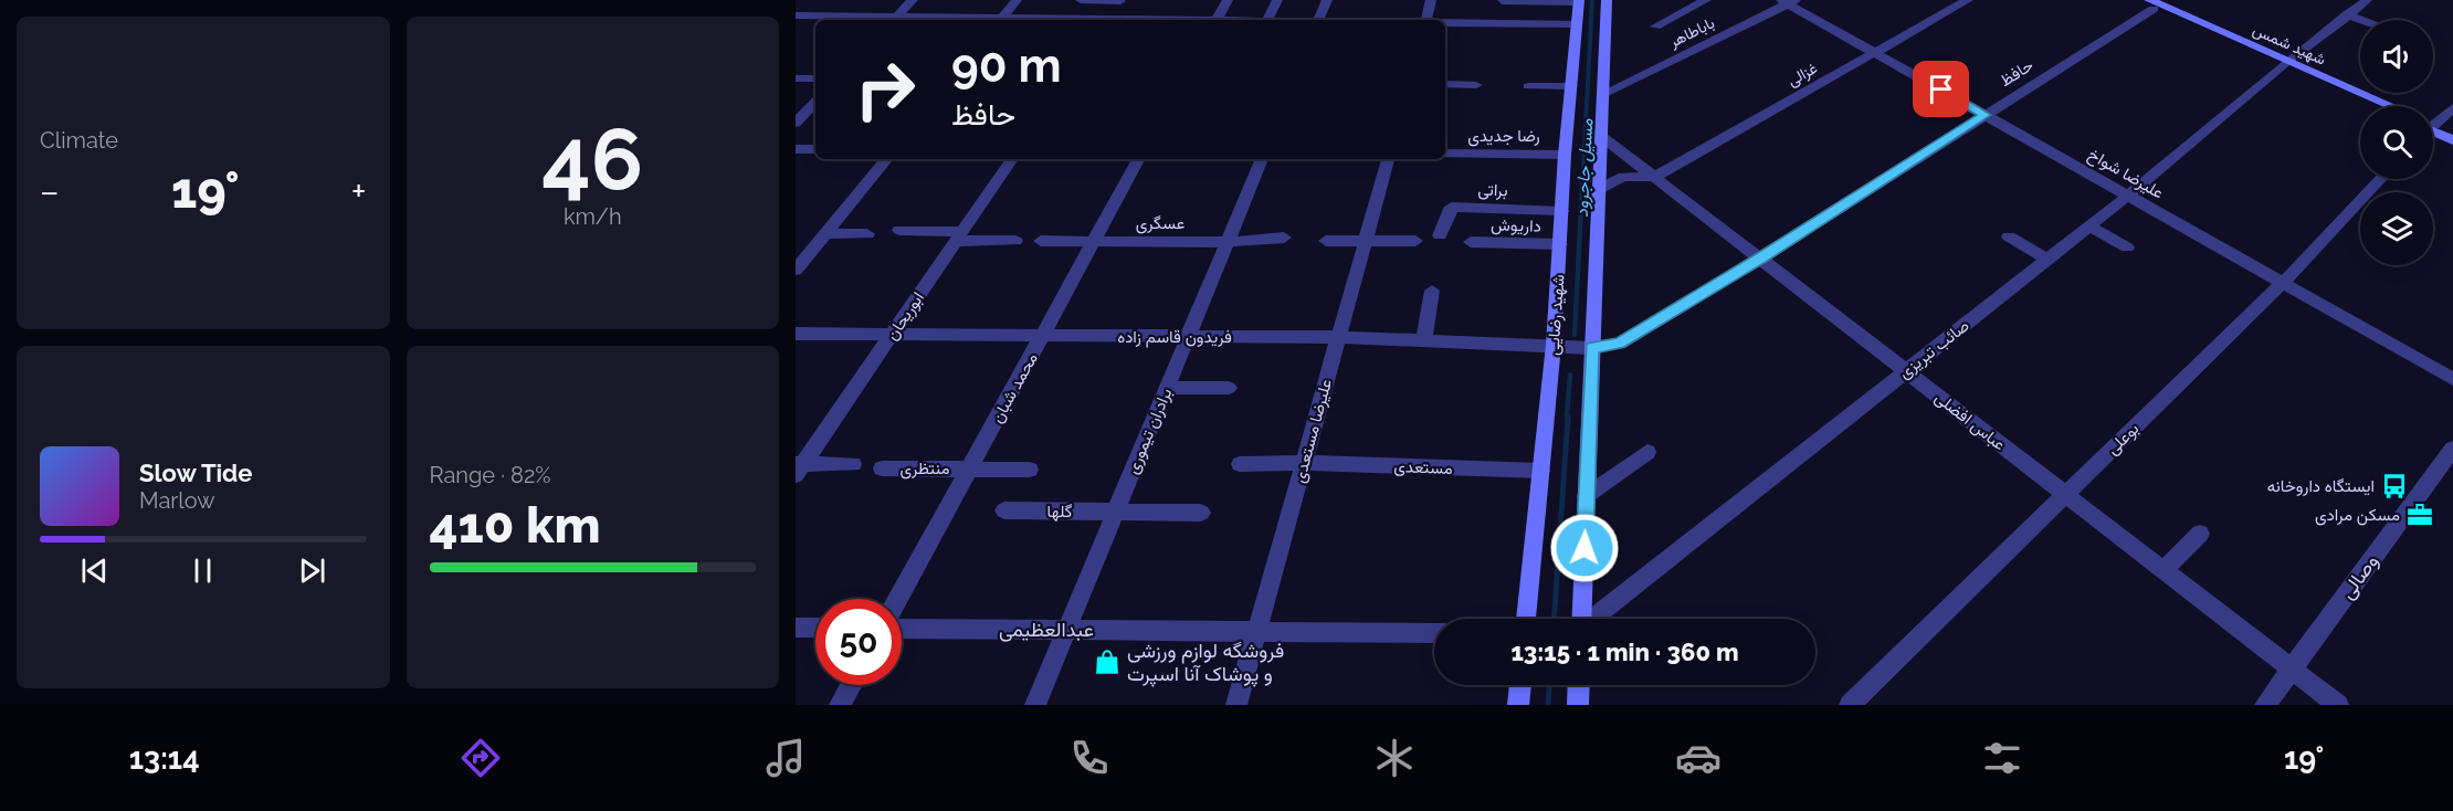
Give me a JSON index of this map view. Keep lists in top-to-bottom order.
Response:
{
  "streets": {
    "main road": ["شهید شمس", "شهید رضایی"],
    "street": [
      "باباطاهر",
      "حافظ",
      "غزالی",
      "رضا جدیدی",
      "علیرضا شواخ",
      "براتی",
      "عسگری",
      "داریوش",
      "ابوریحان",
      "فریدون قاسم زاده",
      "صائب تبریزی",
      "محمد شبان",
      "عباس افضلی",
      "برادران تیموری",
      "علیرضا مستعدی",
      "بوعلی",
      "مستعدی",
      "منتظری",
      "گلها",
      "وصالی",
      "عبدالعظیمی"
    ]
  },
  "crossings": [
    ["باباطاهر", "علیرضا شواخ"],
    ["شهید شمس", "حافظ"],
    ["شهید شمس", "صائب تبریزی"],
    ["حافظ", "علیرضا شواخ"],
    ["حافظ", "شهید رضایی"],
    ["حافظ", "فریدون قاسم زاده"],
    ["حافظ", "عباس افضلی"],
    ["غزالی", "علیرضا شواخ"],
    ["غزالی", "عباس افضلی"],
    ["رضا جدیدی", "شهید رضایی"],
    ["علیرضا شواخ", "صائب تبریزی"],
    ["علیرضا شواخ", "بوعلی"],
    ["براتی", "شهید رضایی"],
    ["عسگری", "محمد شبان"],
    ["عسگری", "برادران تیموری"],
    ["داریوش", "شهید رضایی"],
    ["شهید رضایی", "فریدون قاسم زاده"],
    ["شهید رضایی", "مستعدی"],
    ["ابوریحان", "فریدون قاسم زاده"],
    ["فریدون قاسم زاده", "محمد شبان"],
    ["فریدون قاسم زاده", "برادران تیموری"],
    ["فریدون قاسم زاده", "علیرضا مستعدی"],
    ["صائب تبریزی", "عباس افضلی"],
    ["محمد شبان", "منتظری"],
    ["عباس افضلی", "بوعلی"],
    ["عباس افضلی", "وصالی"],
    ["برادران تیموری", "گلها"],
    ["برادران تیموری", "عبدالعظیمی"],
    ["علیرضا مستعدی", "مستعدی"],
    ["علیرضا مستعدی", "عبدالعظیمی"]
  ],
  "water": ["مسیل جاجرود"],
  "places": {
    "bus stop": ["ایستگاه داروخانه"],
    "office": ["مسکن مرادی"],
    "shop": ["فروشگه لوازم ورزشی و پوشاک آنا اسپرت"]
  },
  "page": {
    "tile": [
      "Climate",
      ["46", "km/h"],
      ["Range · 82%", "410 km"]
    ],
    "turn": ["90 m", "حافظ"],
    "heat": ["−", "19°", "+"],
    "song": ["Slow Tide", "Marlow"],
    "limit": "50",
    "trip": "13:15 · 1 min · 360 m",
    "tabs": ["13:14", "19°"]
  }
}
